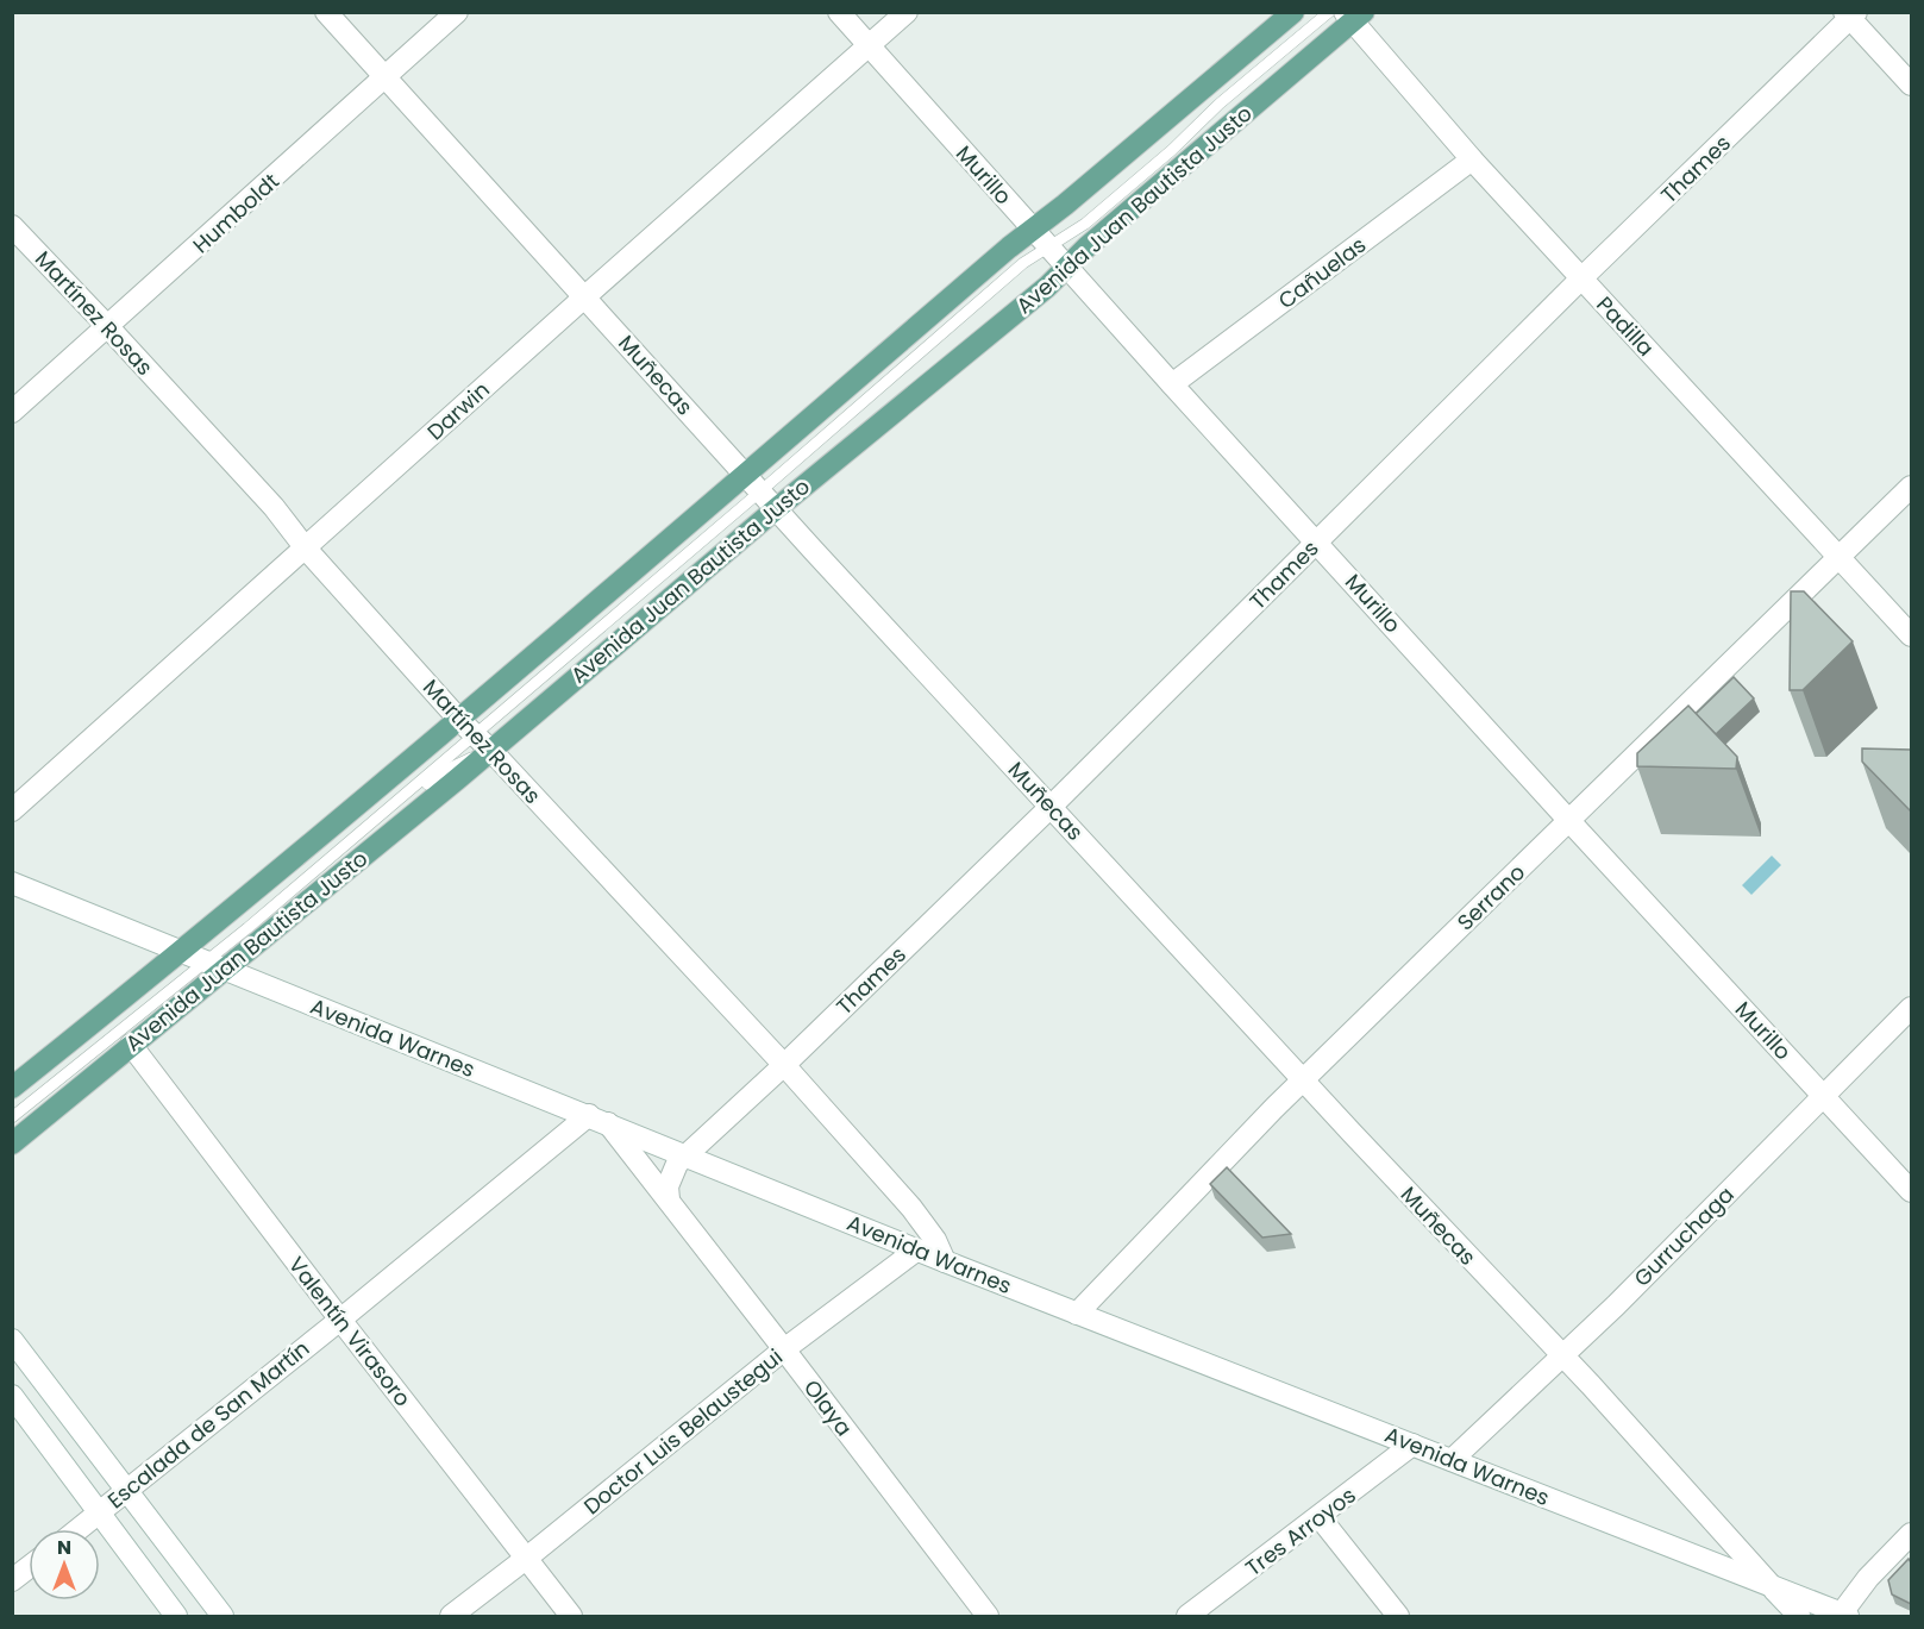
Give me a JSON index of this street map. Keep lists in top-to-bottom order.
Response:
{
  "streets": {
    "main road": ["Avenida Juan Bautista Justo"],
    "street": [
      "Thames",
      "Murillo",
      "Humboldt",
      "Cañuelas",
      "Martínez Rosas",
      "Padilla",
      "Muñecas",
      "Darwin",
      "Serrano",
      "Avenida Warnes",
      "Gurruchaga",
      "Valentín Virasoro",
      "Olaya",
      "Escalada de San Martín",
      "Doctor Luis Belaustegui",
      "Tres Arroyos"
    ]
  },
  "crossings": [
    ["Thames", "Murillo"],
    ["Thames", "Martínez Rosas"],
    ["Thames", "Padilla"],
    ["Thames", "Muñecas"],
    ["Thames", "Avenida Warnes"],
    ["Murillo", "Avenida Juan Bautista Justo"],
    ["Murillo", "Cañuelas"],
    ["Murillo", "Darwin"],
    ["Murillo", "Serrano"],
    ["Murillo", "Gurruchaga"],
    ["Avenida Juan Bautista Justo", "Martínez Rosas"],
    ["Avenida Juan Bautista Justo", "Padilla"],
    ["Avenida Juan Bautista Justo", "Muñecas"],
    ["Avenida Juan Bautista Justo", "Avenida Warnes"],
    ["Avenida Juan Bautista Justo", "Valentín Virasoro"],
    ["Humboldt", "Martínez Rosas"],
    ["Humboldt", "Muñecas"],
    ["Cañuelas", "Padilla"],
    ["Martínez Rosas", "Darwin"],
    ["Martínez Rosas", "Avenida Warnes"],
    ["Padilla", "Serrano"],
    ["Muñecas", "Darwin"],
    ["Muñecas", "Serrano"],
    ["Muñecas", "Avenida Warnes"],
    ["Muñecas", "Gurruchaga"],
    ["Serrano", "Avenida Warnes"],
    ["Avenida Warnes", "Gurruchaga"],
    ["Avenida Warnes", "Olaya"],
    ["Avenida Warnes", "Escalada de San Martín"],
    ["Avenida Warnes", "Doctor Luis Belaustegui"],
    ["Avenida Warnes", "Tres Arroyos"],
    ["Valentín Virasoro", "Escalada de San Martín"],
    ["Valentín Virasoro", "Doctor Luis Belaustegui"],
    ["Olaya", "Escalada de San Martín"],
    ["Olaya", "Doctor Luis Belaustegui"]
  ],
  "north": "top"
}
